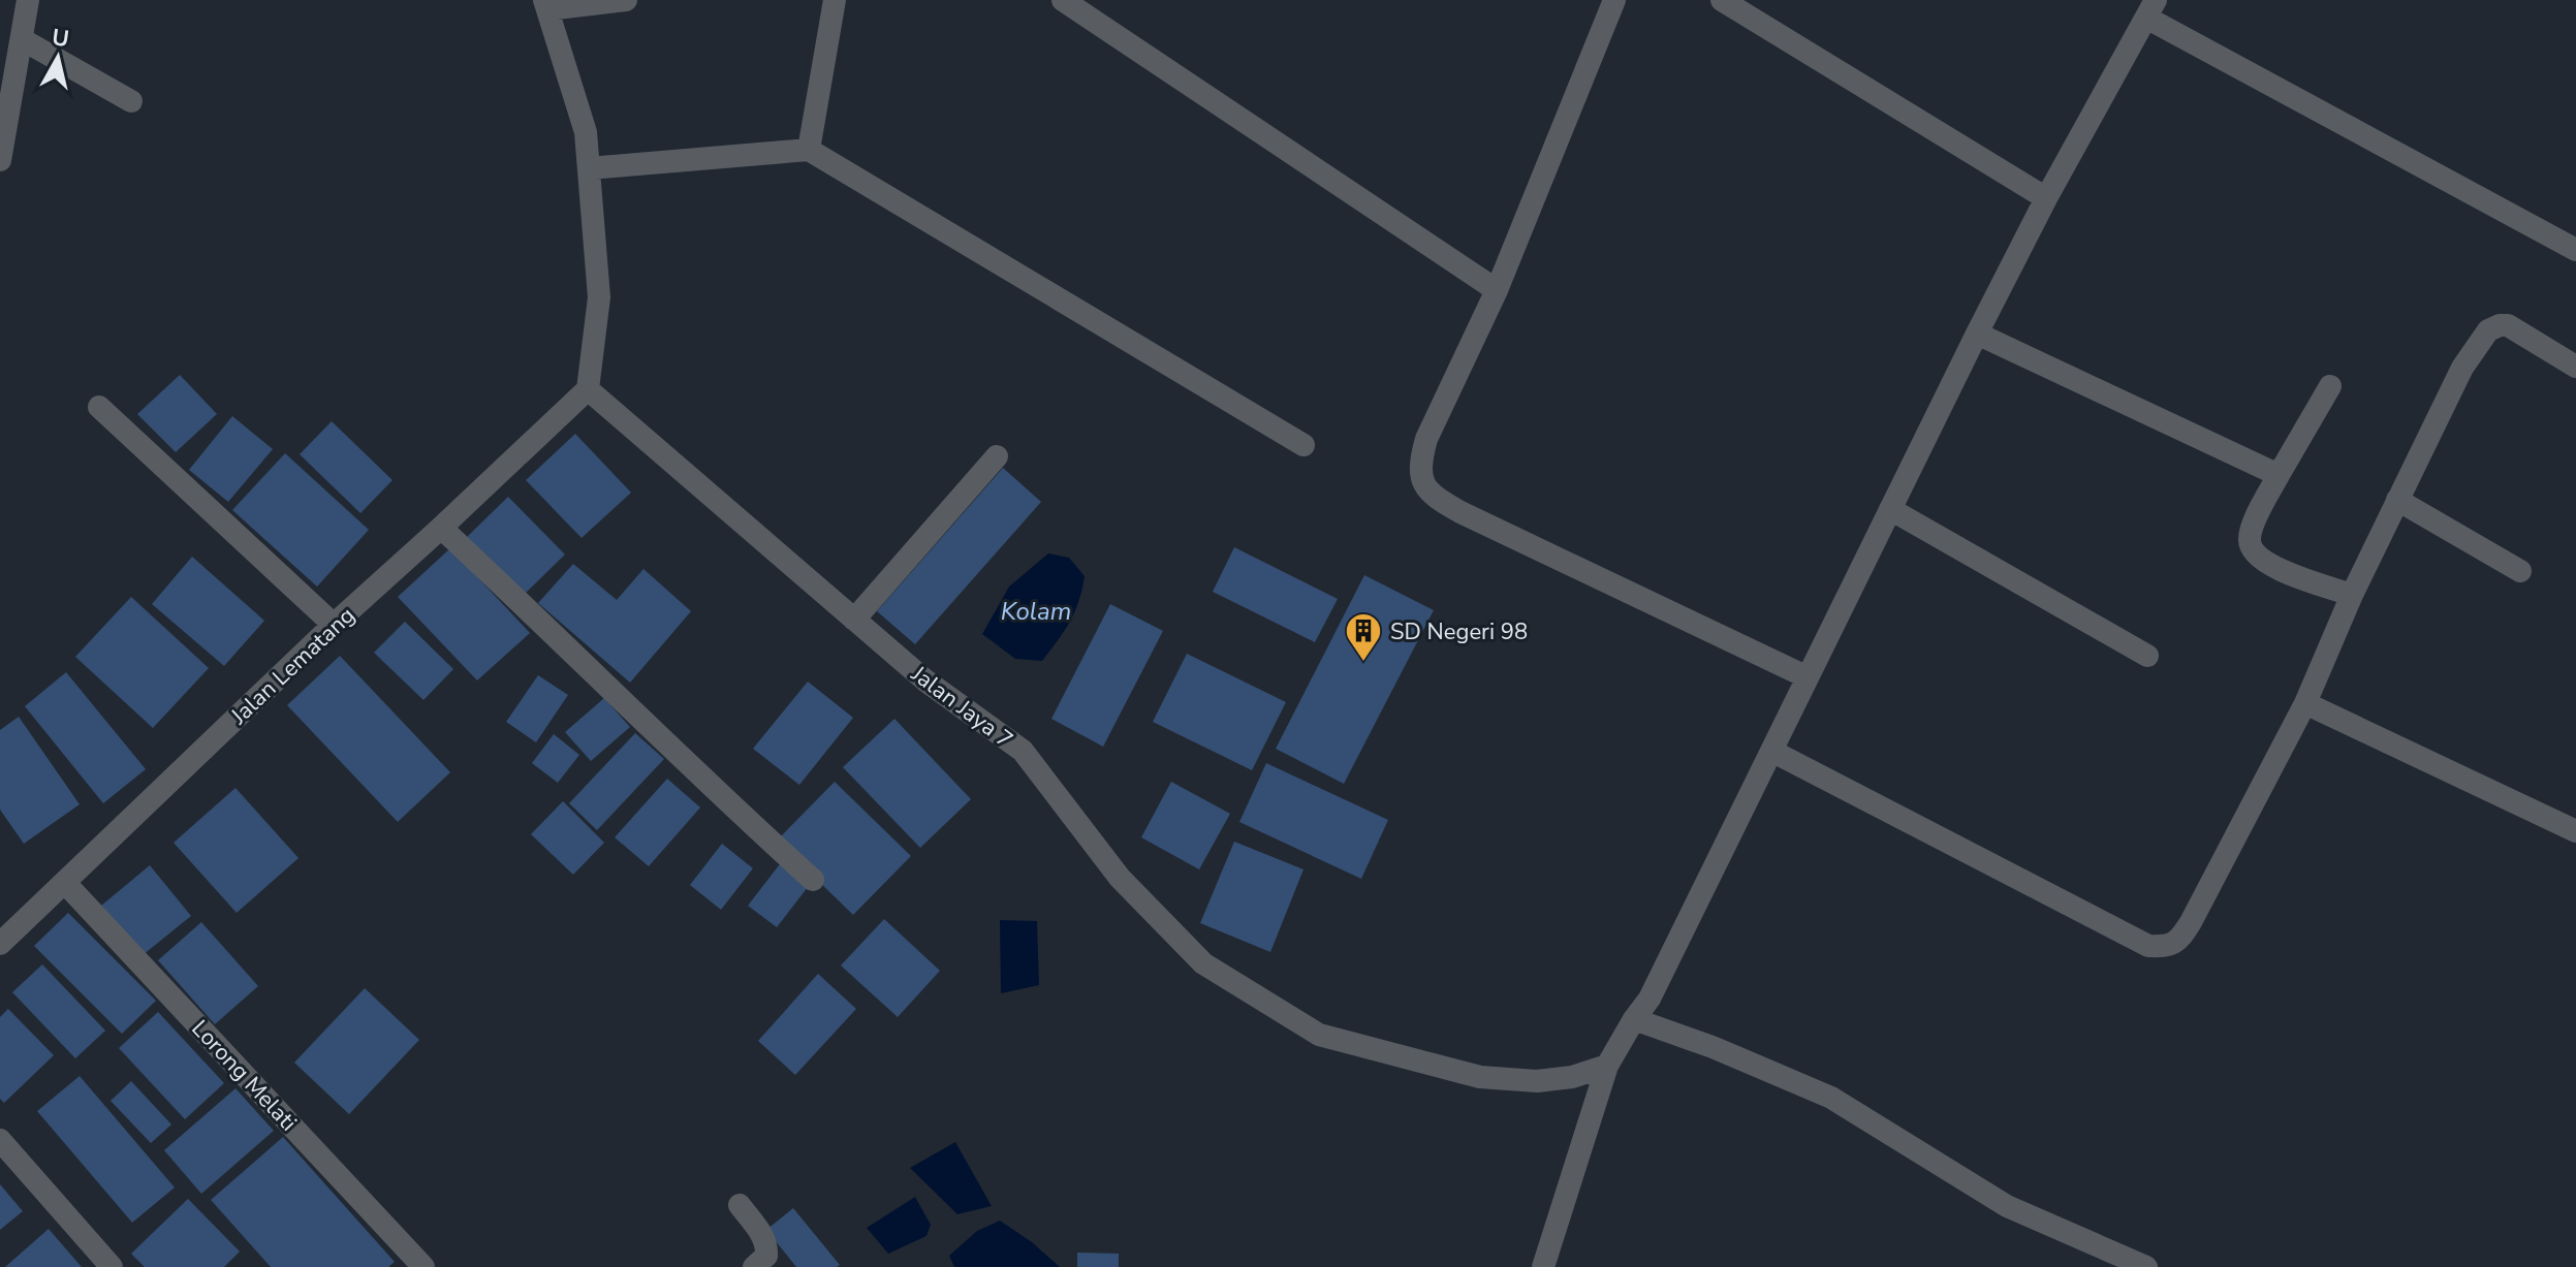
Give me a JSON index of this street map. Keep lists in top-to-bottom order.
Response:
{
  "streets": {
    "street": ["Jalan Lematang", "Jalan Jaya 7", "Lorong Melati"]
  },
  "crossings": [
    ["Jalan Lematang", "Jalan Jaya 7"],
    ["Jalan Lematang", "Lorong Melati"]
  ],
  "water": ["Kolam"],
  "places": {
    "building": ["SD Negeri 98"]
  },
  "north": "top"
}
